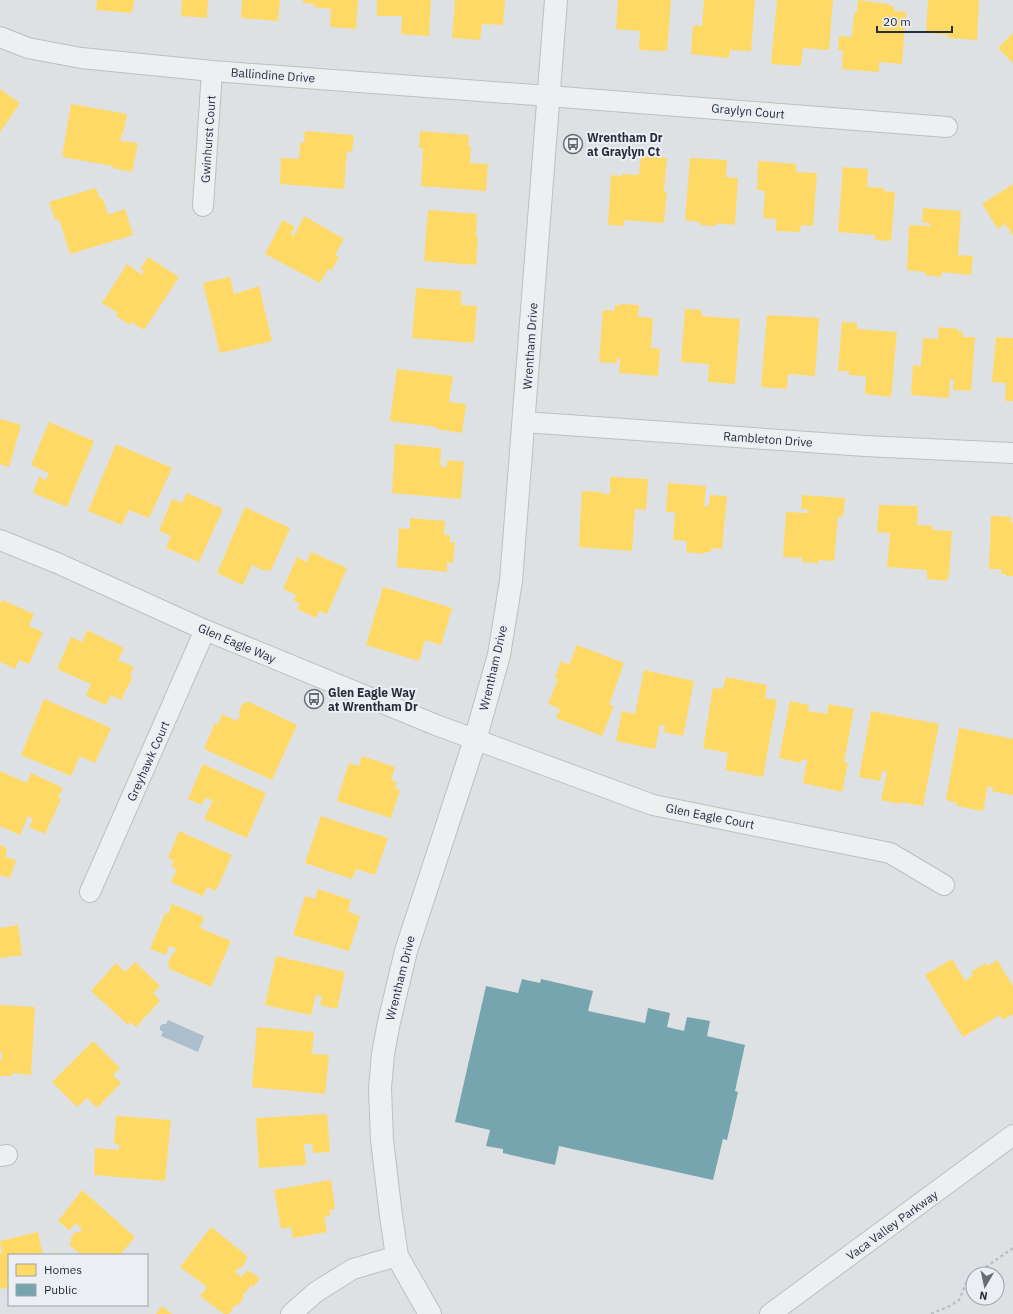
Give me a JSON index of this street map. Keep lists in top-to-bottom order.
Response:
{
  "streets": {
    "street": [
      "Ballindine Drive",
      "Graylyn Court",
      "Gwinhurst Court",
      "Wrentham Drive",
      "Rambleton Drive",
      "Glen Eagle Way",
      "Greyhawk Court",
      "Glen Eagle Court",
      "Vaca Valley Parkway"
    ]
  },
  "crossings": [
    ["Ballindine Drive", "Graylyn Court"],
    ["Ballindine Drive", "Gwinhurst Court"],
    ["Ballindine Drive", "Wrentham Drive"],
    ["Graylyn Court", "Wrentham Drive"],
    ["Wrentham Drive", "Rambleton Drive"],
    ["Wrentham Drive", "Glen Eagle Way"],
    ["Wrentham Drive", "Glen Eagle Court"],
    ["Glen Eagle Way", "Greyhawk Court"],
    ["Glen Eagle Way", "Glen Eagle Court"]
  ],
  "places": {
    "bus stop": ["Wrentham Dr at Graylyn Ct", "Glen Eagle Way at Wrentham Dr"]
  },
  "legend": ["Homes", "Public"],
  "scale_bar": "20 m",
  "north": "bottom"
}
